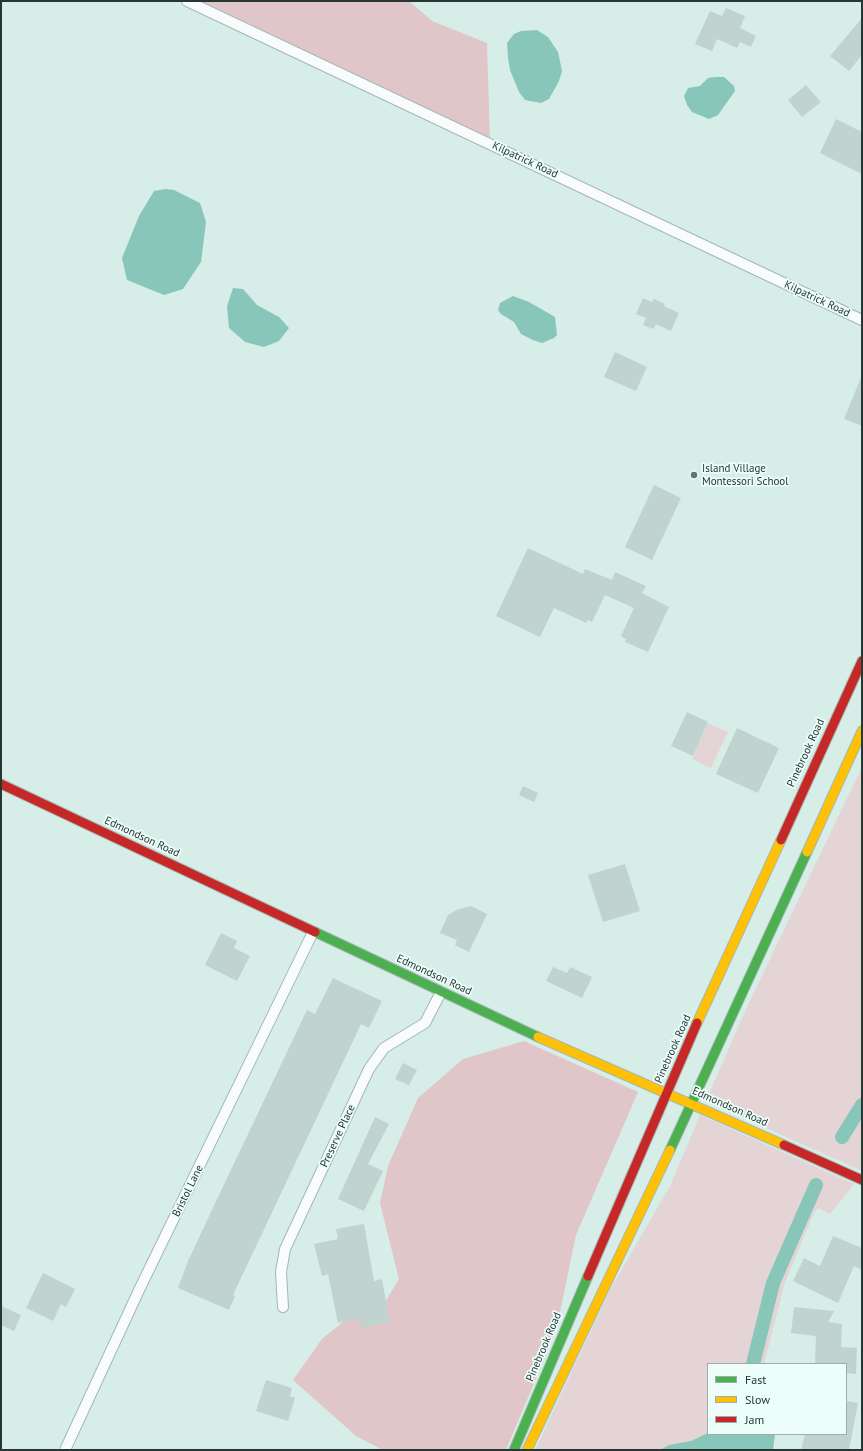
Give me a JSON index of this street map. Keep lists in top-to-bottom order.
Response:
{
  "streets": {
    "street": [
      "Kilpatrick Road",
      "Pinebrook Road",
      "Edmondson Road",
      "Preserve Place",
      "Bristol Lane"
    ]
  },
  "crossings": [
    ["Pinebrook Road", "Edmondson Road"],
    ["Edmondson Road", "Preserve Place"],
    ["Edmondson Road", "Bristol Lane"]
  ],
  "places": ["Island Village Montessori School"],
  "legend": ["Fast", "Slow", "Jam"]
}
